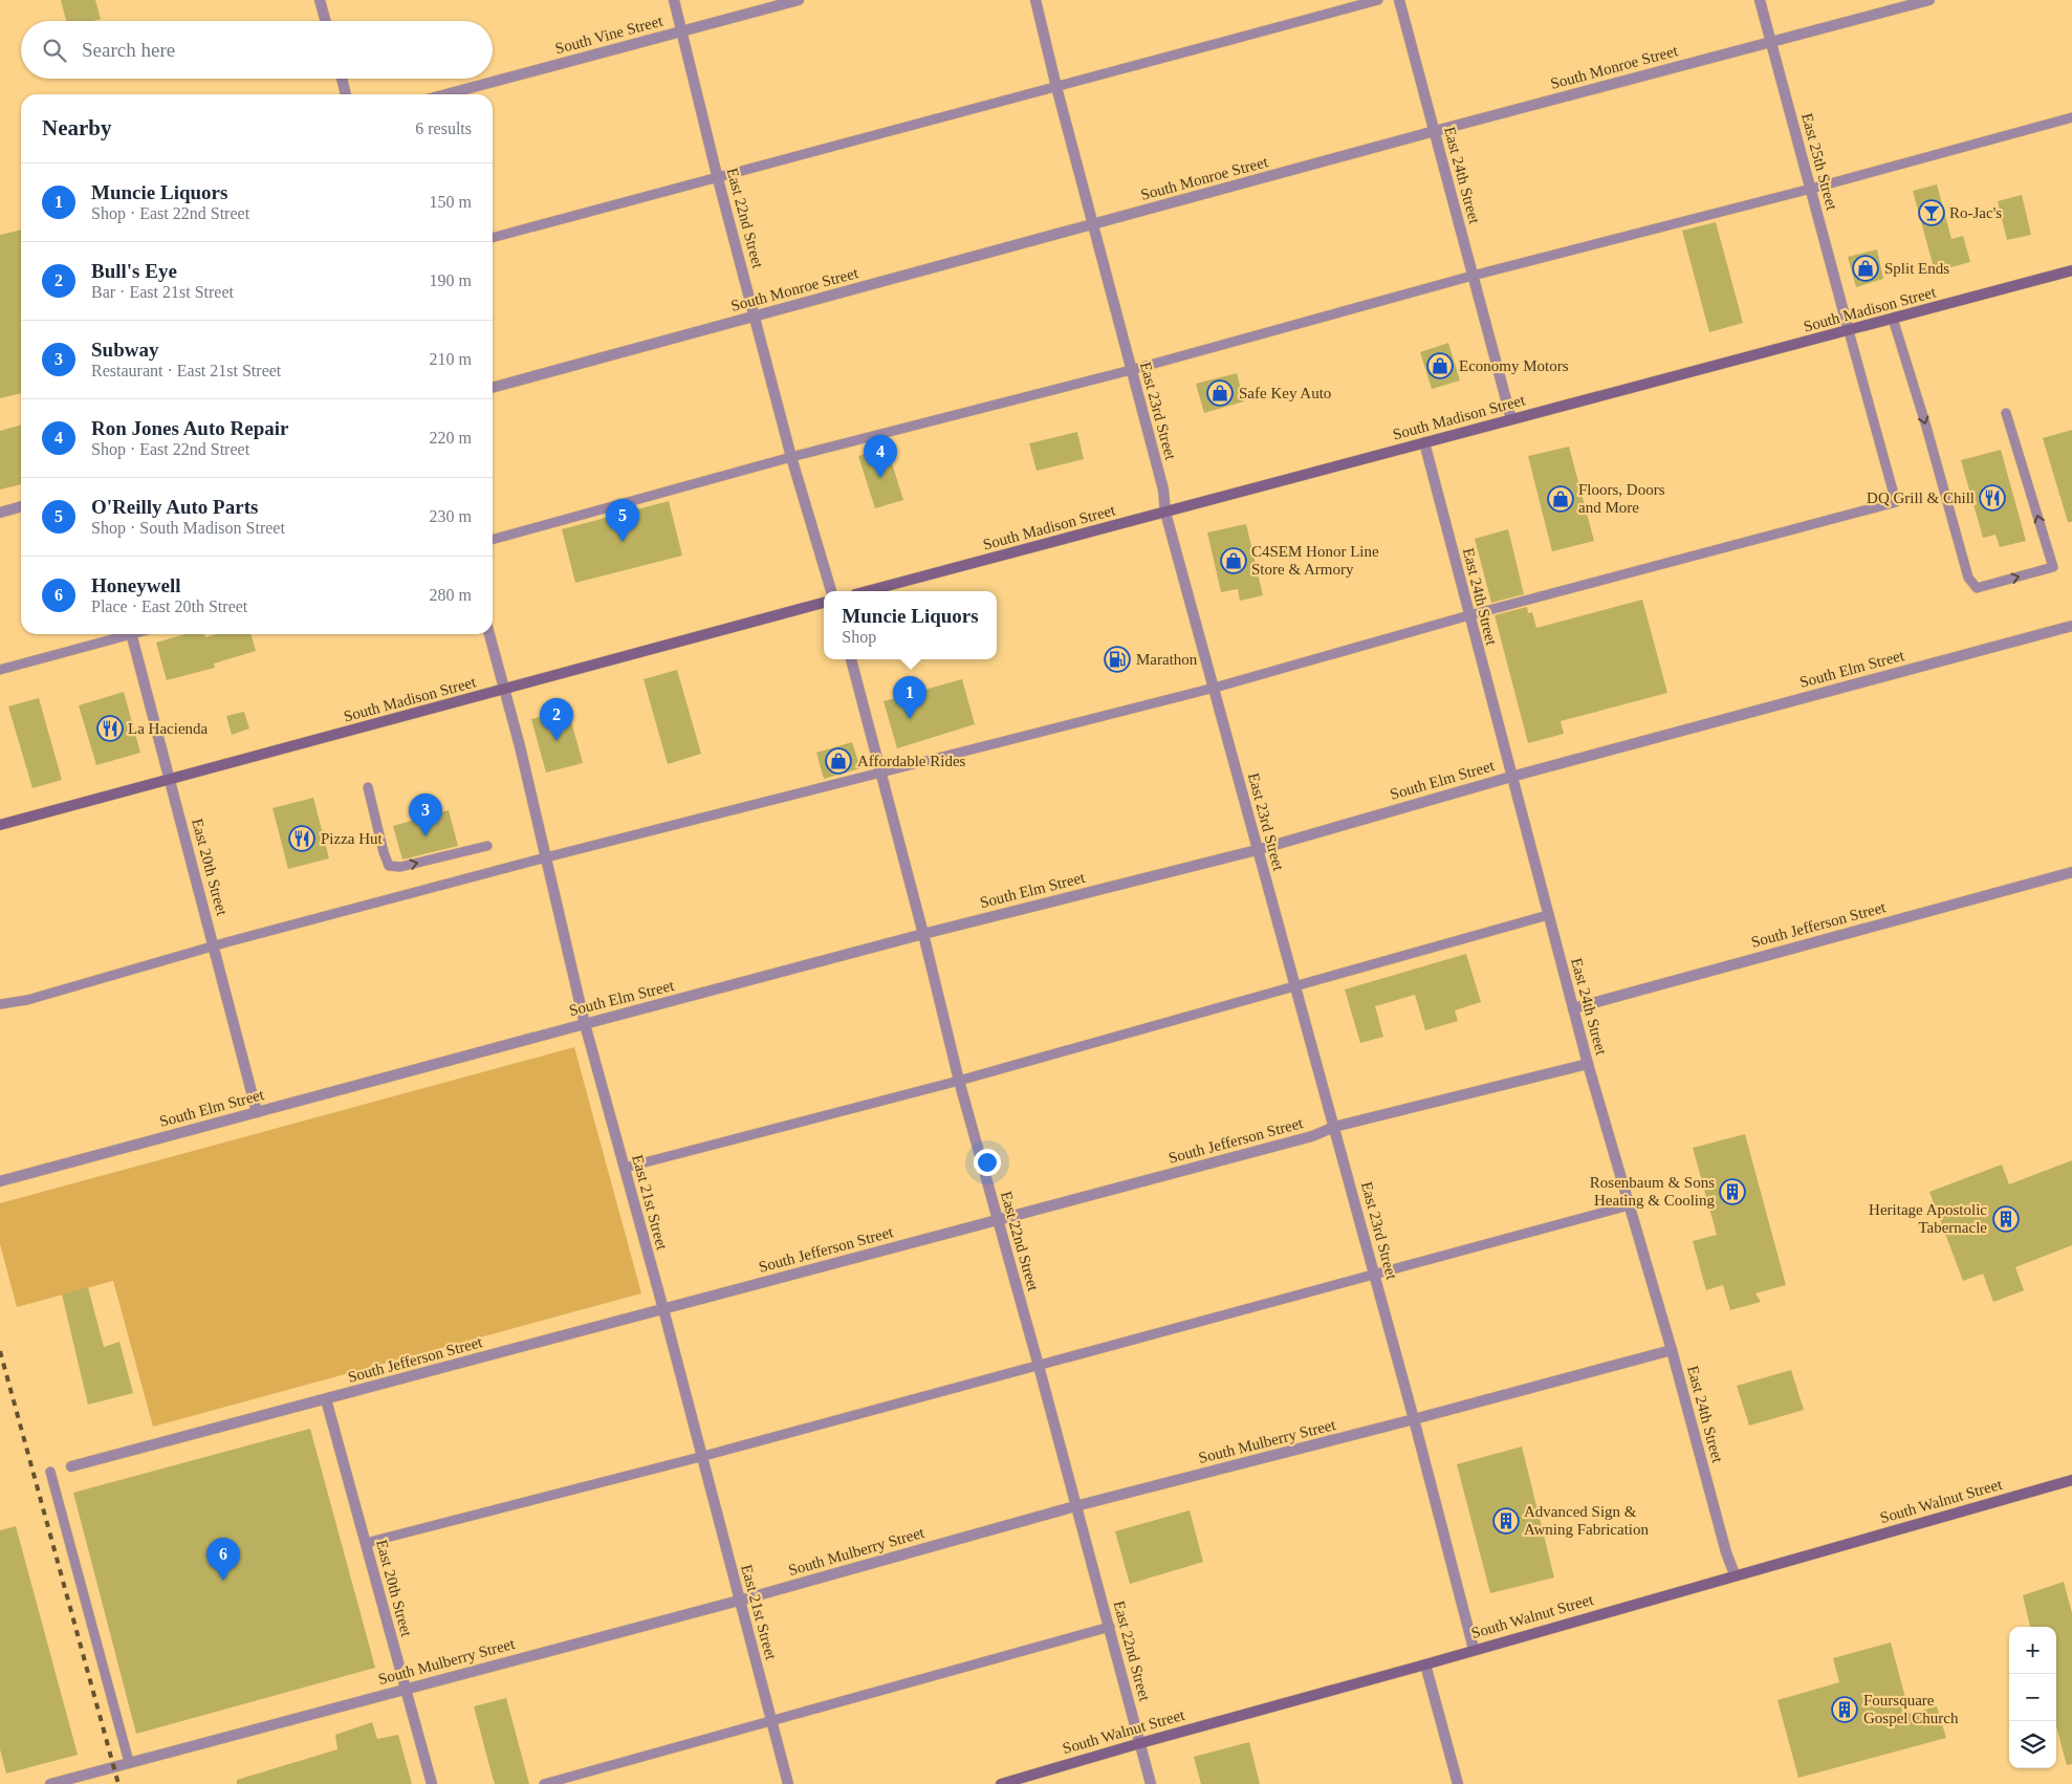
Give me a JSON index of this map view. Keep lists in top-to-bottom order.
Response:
{
  "streets": {
    "main road": ["South Madison Street", "South Walnut Street"],
    "street": [
      "South Vine Street",
      "South Monroe Street",
      "East 25th Street",
      "East 24th Street",
      "East 22nd Street",
      "East 23rd Street",
      "South Elm Street",
      "East 20th Street",
      "South Jefferson Street",
      "East 21st Street",
      "South Mulberry Street"
    ]
  },
  "crossings": [
    ["South Vine Street", "East 22nd Street"],
    ["South Monroe Street", "East 25th Street"],
    ["South Monroe Street", "East 24th Street"],
    ["South Monroe Street", "East 22nd Street"],
    ["South Monroe Street", "East 23rd Street"],
    ["East 25th Street", "South Madison Street"],
    ["East 24th Street", "South Madison Street"],
    ["East 24th Street", "South Elm Street"],
    ["East 24th Street", "South Jefferson Street"],
    ["East 24th Street", "South Mulberry Street"],
    ["East 24th Street", "South Walnut Street"],
    ["East 22nd Street", "South Elm Street"],
    ["East 22nd Street", "South Jefferson Street"],
    ["East 22nd Street", "South Mulberry Street"],
    ["East 22nd Street", "South Walnut Street"],
    ["South Madison Street", "East 23rd Street"],
    ["South Madison Street", "East 20th Street"],
    ["South Madison Street", "East 21st Street"],
    ["East 23rd Street", "South Elm Street"],
    ["East 23rd Street", "South Jefferson Street"],
    ["East 23rd Street", "South Mulberry Street"],
    ["East 23rd Street", "South Walnut Street"],
    ["South Elm Street", "East 20th Street"],
    ["South Elm Street", "East 21st Street"],
    ["East 20th Street", "South Jefferson Street"],
    ["East 20th Street", "South Mulberry Street"],
    ["South Jefferson Street", "East 21st Street"],
    ["East 21st Street", "South Mulberry Street"]
  ],
  "places": {
    "bar": ["Ro-Jac's"],
    "shop": [
      "Split Ends",
      "Economy Motors",
      "Safe Key Auto",
      "Floors, Doors and More",
      "C4SEM Honor Line Store & Armory",
      "Affordable Rides"
    ],
    "restaurant": ["DQ Grill & Chill", "La Hacienda", "Pizza Hut"],
    "fuel station": ["Marathon"],
    "building": [
      "Rosenbaum & Sons Heating & Cooling",
      "Heritage Apostolic Tabernacle",
      "Advanced Sign & Awning Fabrication",
      "Foursquare Gospel Church"
    ]
  },
  "page": {
    "search": "Search here",
    "heading": ["Nearby", "6 results"],
    "list": [
      {
        "mark": "1",
        "name": "Muncie Liquors",
        "note": "Shop · East 22nd Street",
        "value": "150 m"
      },
      {
        "mark": "2",
        "name": "Bull's Eye",
        "note": "Bar · East 21st Street",
        "value": "190 m"
      },
      {
        "mark": "3",
        "name": "Subway",
        "note": "Restaurant · East 21st Street",
        "value": "210 m"
      },
      {
        "mark": "4",
        "name": "Ron Jones Auto Repair",
        "note": "Shop · East 22nd Street",
        "value": "220 m"
      },
      {
        "mark": "5",
        "name": "O'Reilly Auto Parts",
        "note": "Shop · South Madison Street",
        "value": "230 m"
      },
      {
        "mark": "6",
        "name": "Honeywell",
        "note": "Place · East 20th Street",
        "value": "280 m"
      }
    ],
    "pins": [
      "4",
      "5",
      "1",
      "2",
      "3",
      "6"
    ],
    "popup": ["Muncie Liquors", "Shop"],
    "map_buttons": ["+", "−"]
  }
}
